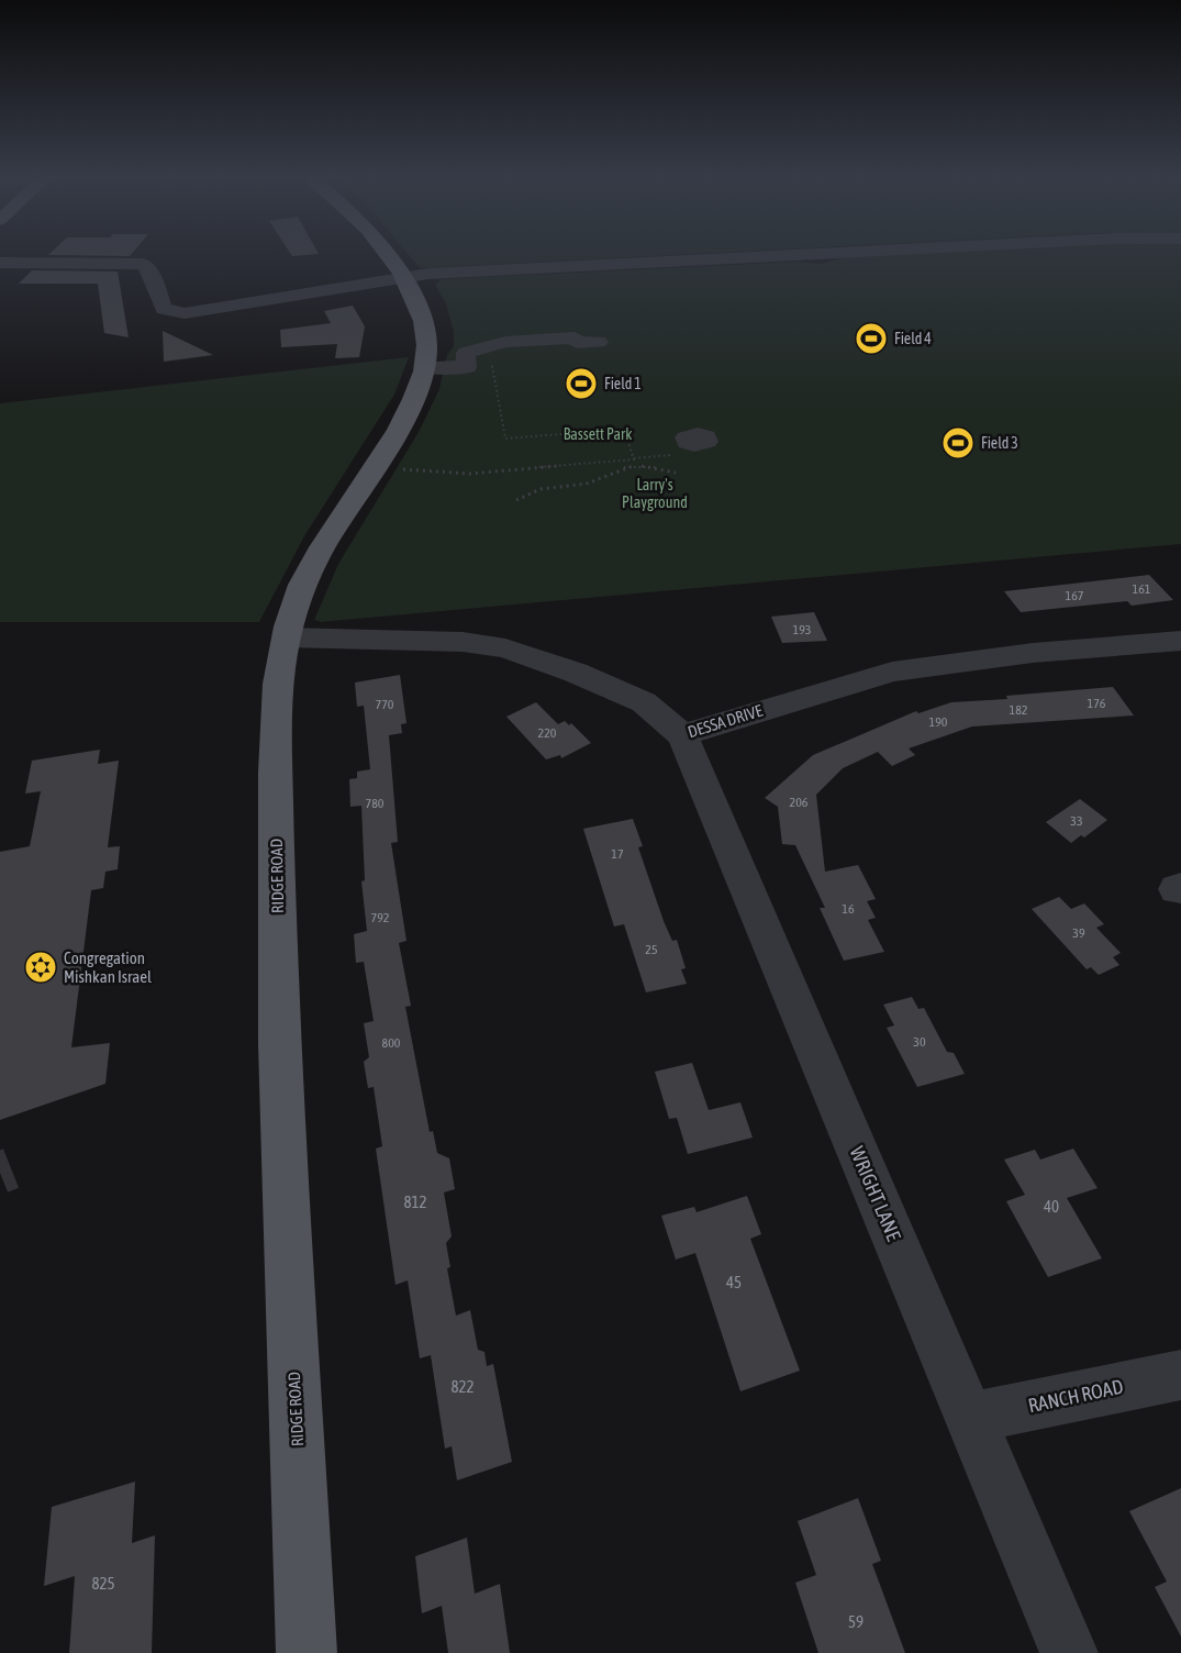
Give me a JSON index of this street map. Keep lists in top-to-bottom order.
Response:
{
  "streets": {
    "main road": ["RIDGE ROAD"],
    "street": ["DESSA DRIVE", "WRIGHT LANE", "RANCH ROAD"]
  },
  "crossings": [
    ["DESSA DRIVE", "RIDGE ROAD"],
    ["DESSA DRIVE", "WRIGHT LANE"],
    ["WRIGHT LANE", "RANCH ROAD"]
  ],
  "parks": ["Bassett Park", "Larry's Playground"],
  "places": {
    "sports": ["Field 4", "Field 1", "Field 3"],
    "synagogue": ["Congregation Mishkan Israel"]
  },
  "house_numbers": [
    "161",
    "167",
    "193",
    "176",
    "770",
    "182",
    "190",
    "220",
    "206",
    "780",
    "33",
    "17",
    "16",
    "792",
    "39",
    "25",
    "30",
    "800",
    "812",
    "40",
    "45",
    "822",
    "825",
    "59"
  ]
}
